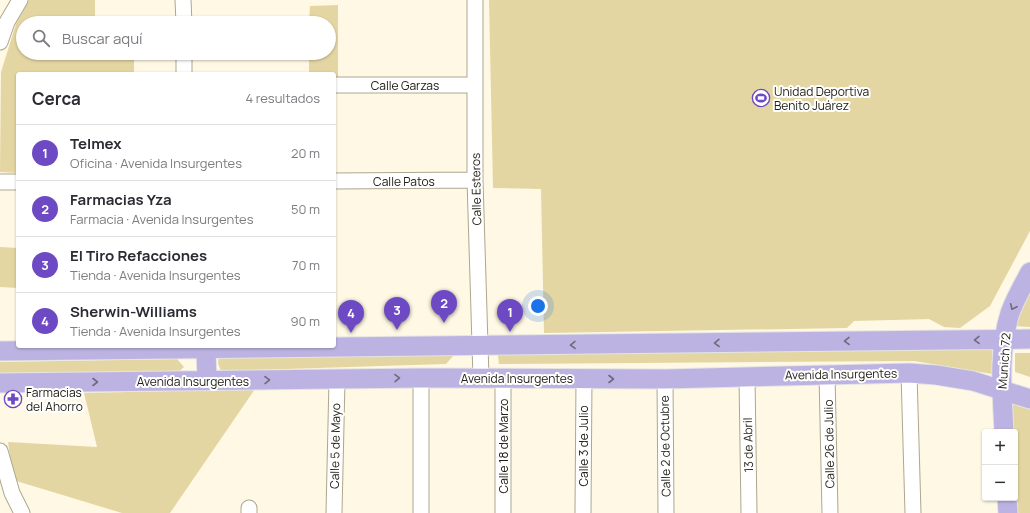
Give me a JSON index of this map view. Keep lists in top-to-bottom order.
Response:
{
  "streets": {
    "main road": ["Munich 72", "Avenida Insurgentes"],
    "street": [
      "Calle Garzas",
      "Calle Patos",
      "Calle Esteros",
      "Calle 26 de Julio",
      "13 de Abril",
      "Calle 5 de Mayo",
      "Calle 18 de Marzo",
      "Calle 3 de Julio",
      "Calle 2 de Octubre"
    ]
  },
  "crossings": [
    ["Calle Garzas", "Calle Esteros"],
    ["Calle Patos", "Calle Esteros"],
    ["Calle Esteros", "Avenida Insurgentes"],
    ["Munich 72", "Avenida Insurgentes"],
    ["Avenida Insurgentes", "Calle 26 de Julio"],
    ["Avenida Insurgentes", "13 de Abril"],
    ["Avenida Insurgentes", "Calle 5 de Mayo"],
    ["Avenida Insurgentes", "Calle 18 de Marzo"],
    ["Avenida Insurgentes", "Calle 3 de Julio"],
    ["Avenida Insurgentes", "Calle 2 de Octubre"]
  ],
  "one_way": ["Munich 72"],
  "places": {
    "sports": ["Unidad Deportiva Benito Juárez"],
    "pharmacy": ["Farmacias del Ahorro"]
  },
  "page": {
    "search": "Buscar aquí",
    "heading": ["Cerca", "4 resultados"],
    "list": [
      {
        "mark": "1",
        "name": "Telmex",
        "note": "Oficina · Avenida Insurgentes",
        "value": "20 m"
      },
      {
        "mark": "2",
        "name": "Farmacias Yza",
        "note": "Farmacia · Avenida Insurgentes",
        "value": "50 m"
      },
      {
        "mark": "3",
        "name": "El Tiro Refacciones",
        "note": "Tienda · Avenida Insurgentes",
        "value": "70 m"
      },
      {
        "mark": "4",
        "name": "Sherwin-Williams",
        "note": "Tienda · Avenida Insurgentes",
        "value": "90 m"
      }
    ],
    "pins": [
      "2",
      "3",
      "1",
      "4"
    ],
    "map_buttons": ["+", "−"]
  }
}
